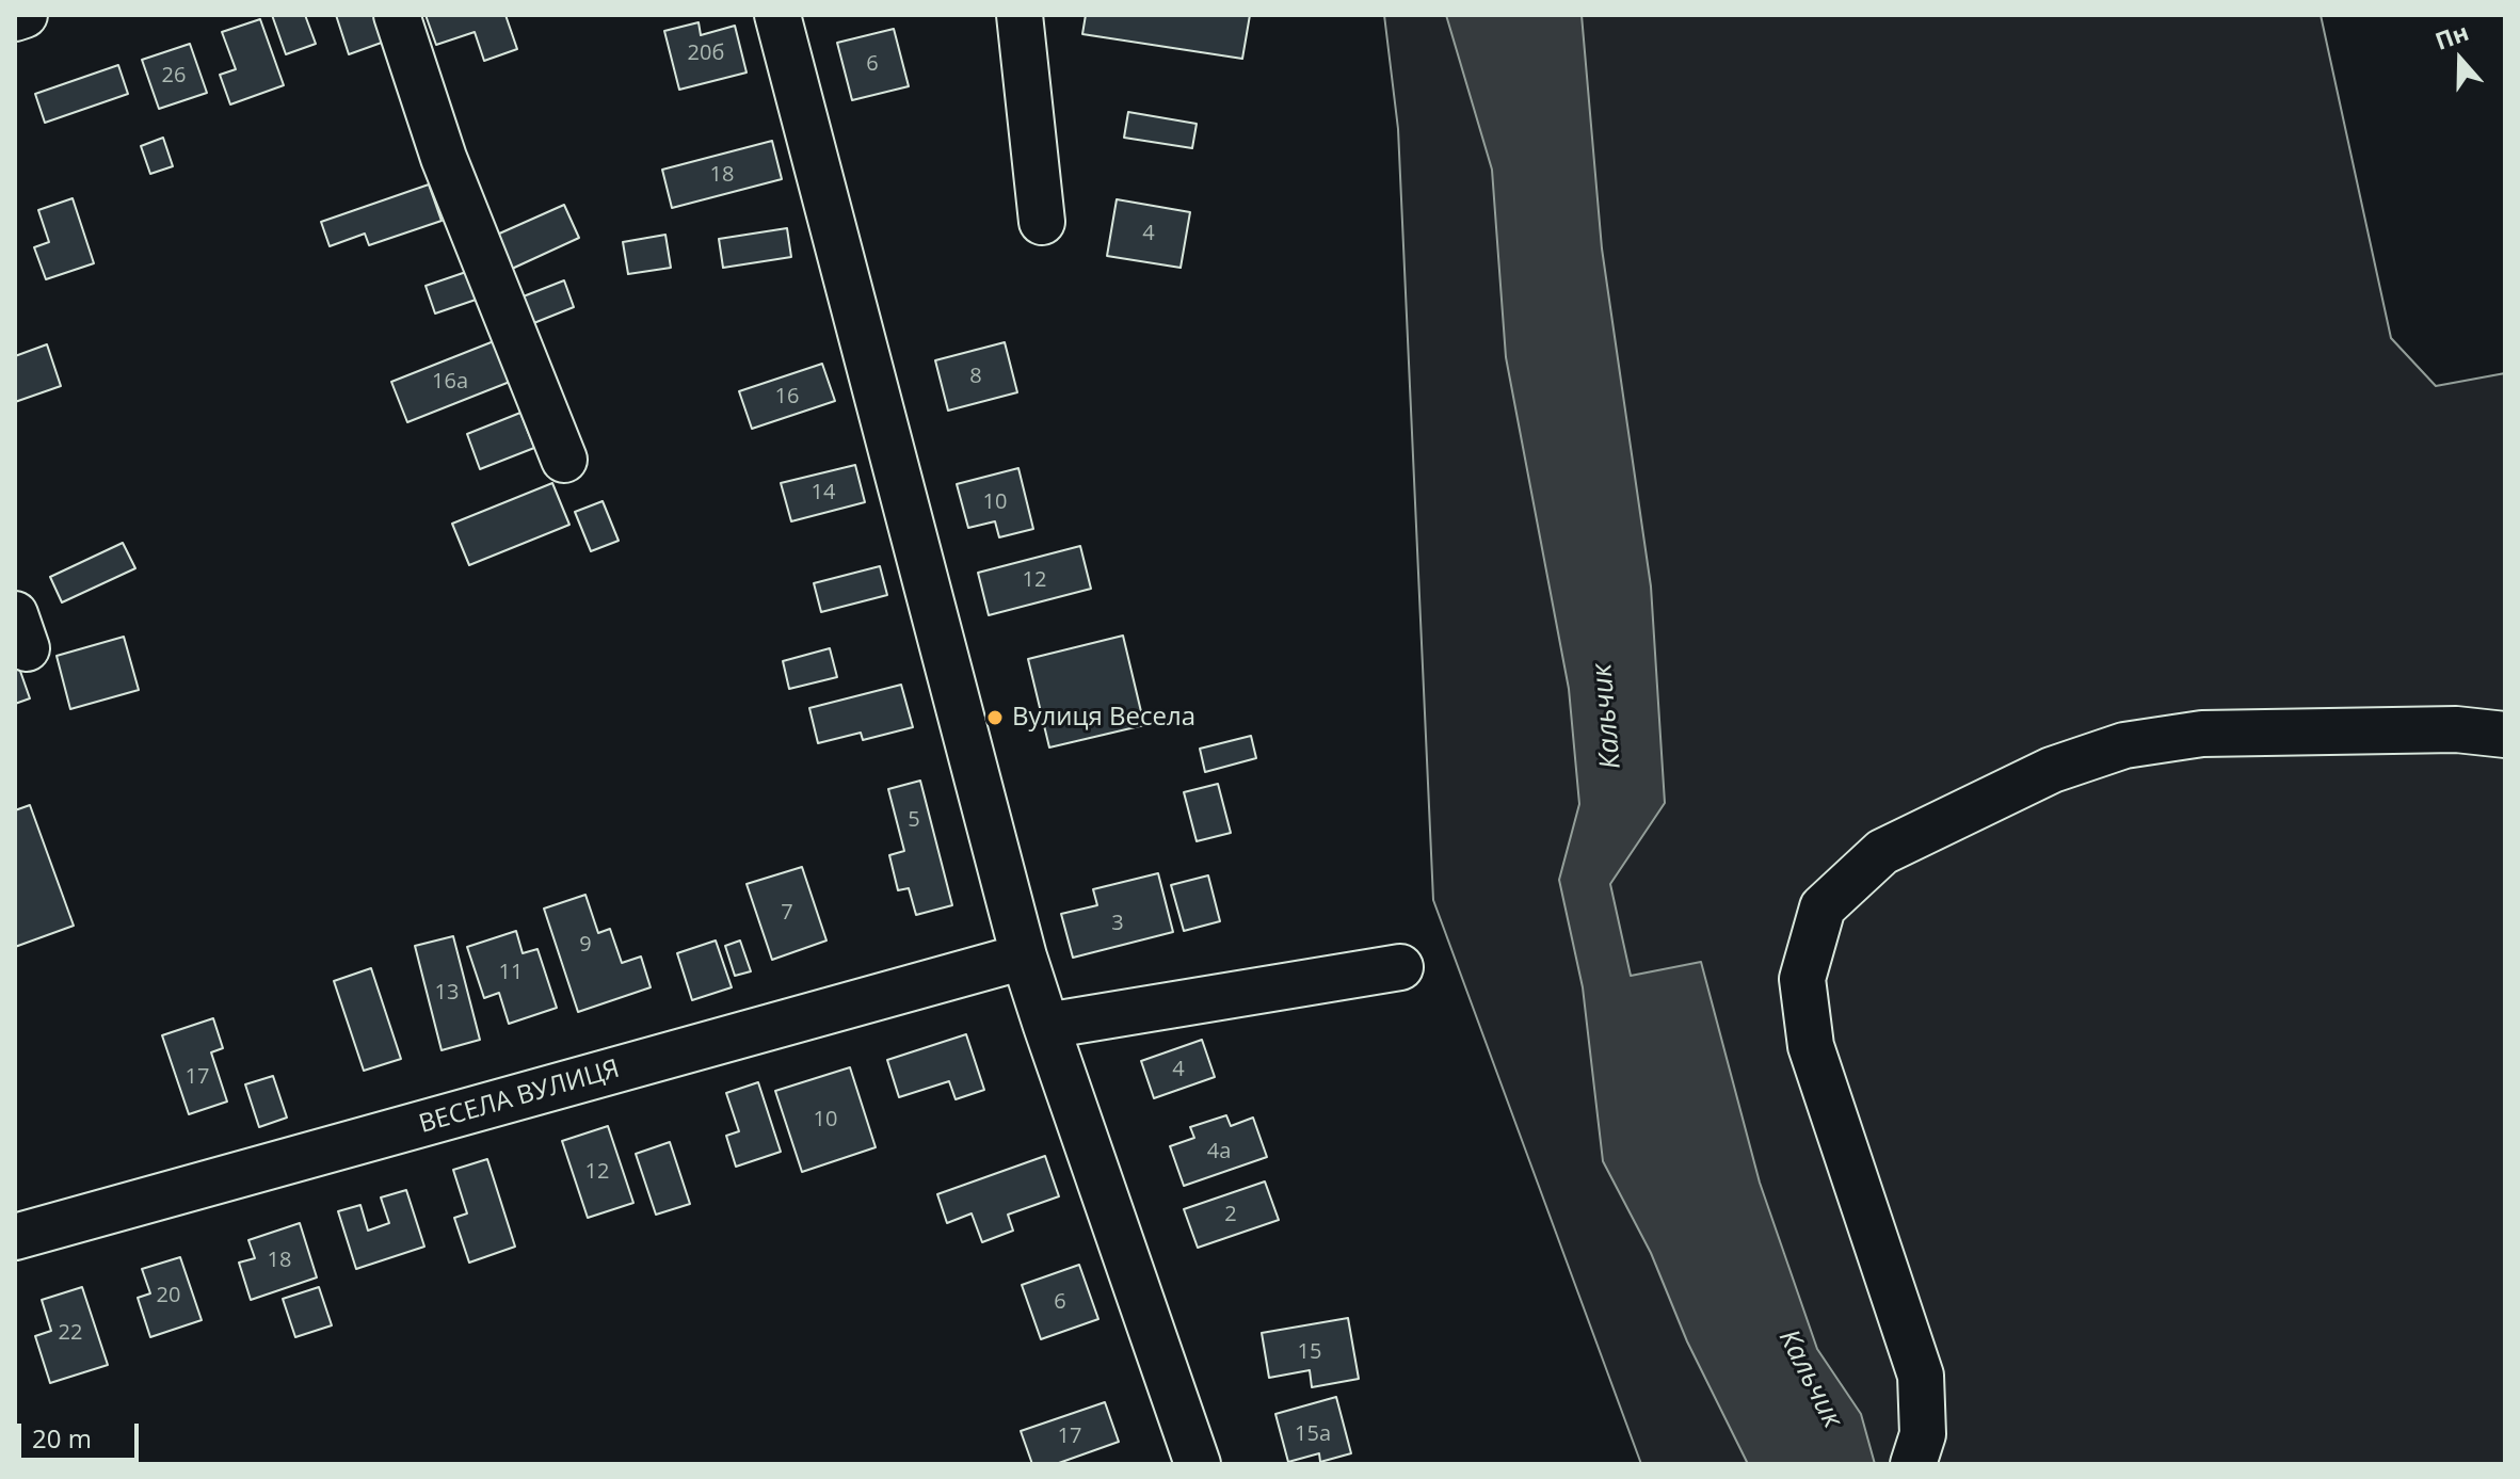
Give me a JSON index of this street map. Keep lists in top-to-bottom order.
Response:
{
  "streets": {
    "street": ["ВЕСЕЛА ВУЛИЦЯ"]
  },
  "water": ["Кальчик"],
  "places": ["Вулиця Весела"],
  "house_numbers": [
    "20б",
    "6",
    "26",
    "18",
    "4",
    "8",
    "16а",
    "16",
    "14",
    "10",
    "12",
    "5",
    "7",
    "3",
    "9",
    "11",
    "13",
    "4",
    "17",
    "10",
    "4а",
    "12",
    "2",
    "18",
    "20",
    "6",
    "22",
    "15",
    "15а",
    "17"
  ],
  "scale_bar": "20 m",
  "north": "top"
}
